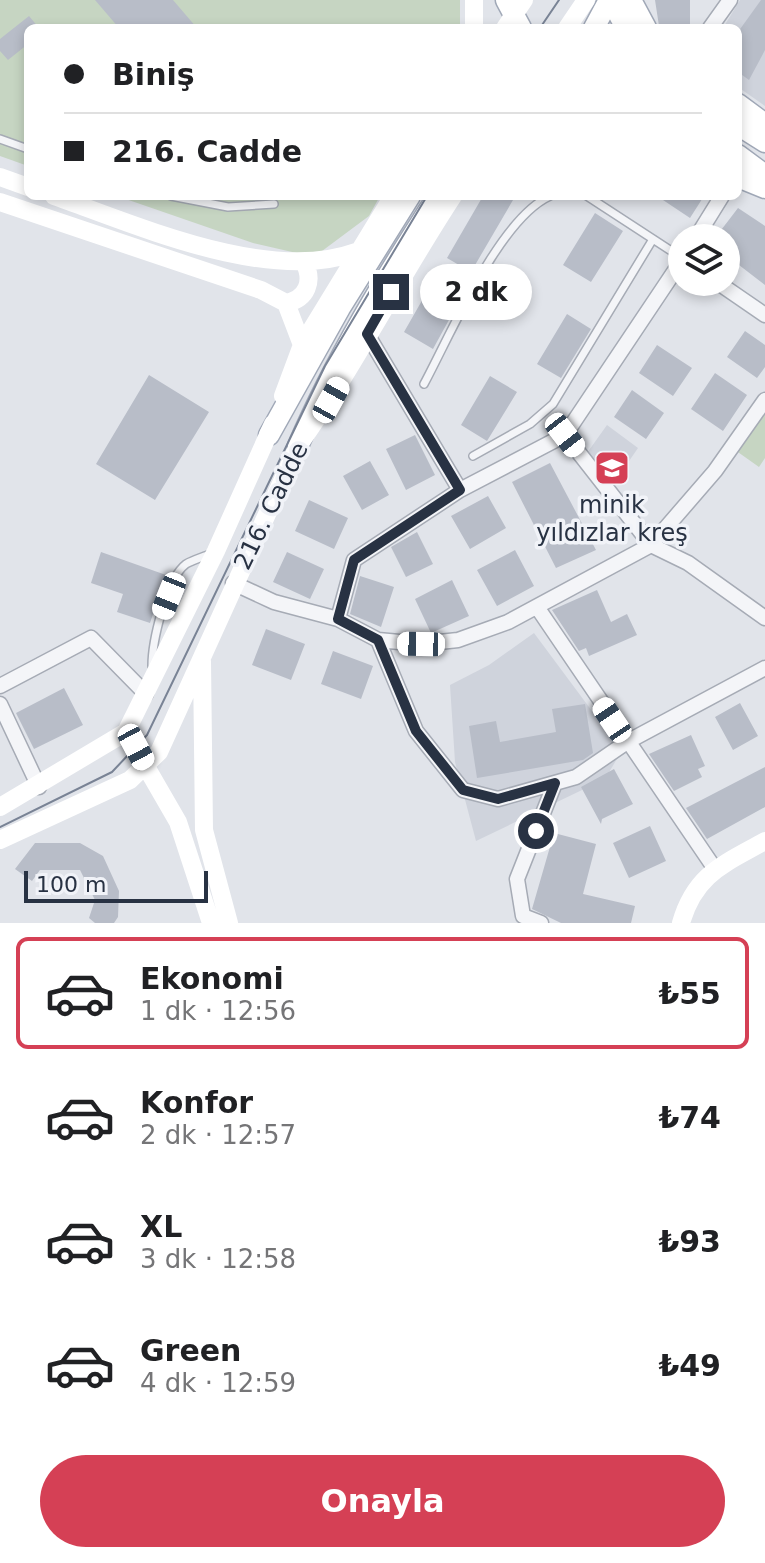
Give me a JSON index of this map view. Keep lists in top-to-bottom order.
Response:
{
  "streets": {
    "main road": ["216. Cadde"]
  },
  "places": {
    "school or university": ["minik yıldızlar kreş"]
  },
  "scale_bar": "100 m",
  "page": {
    "banner": ["Biniş", "216. Cadde"],
    "bubble": "2 dk",
    "scale": "100 m",
    "list": [
      {
        "name": "Ekonomi",
        "note": "1 dk · 12:56",
        "value": "₺55"
      },
      {
        "name": "Konfor",
        "note": "2 dk · 12:57",
        "value": "₺74"
      },
      {
        "name": "XL",
        "note": "3 dk · 12:58",
        "value": "₺93"
      },
      {
        "name": "Green",
        "note": "4 dk · 12:59",
        "value": "₺49"
      }
    ],
    "buttons": "Onayla"
  }
}
